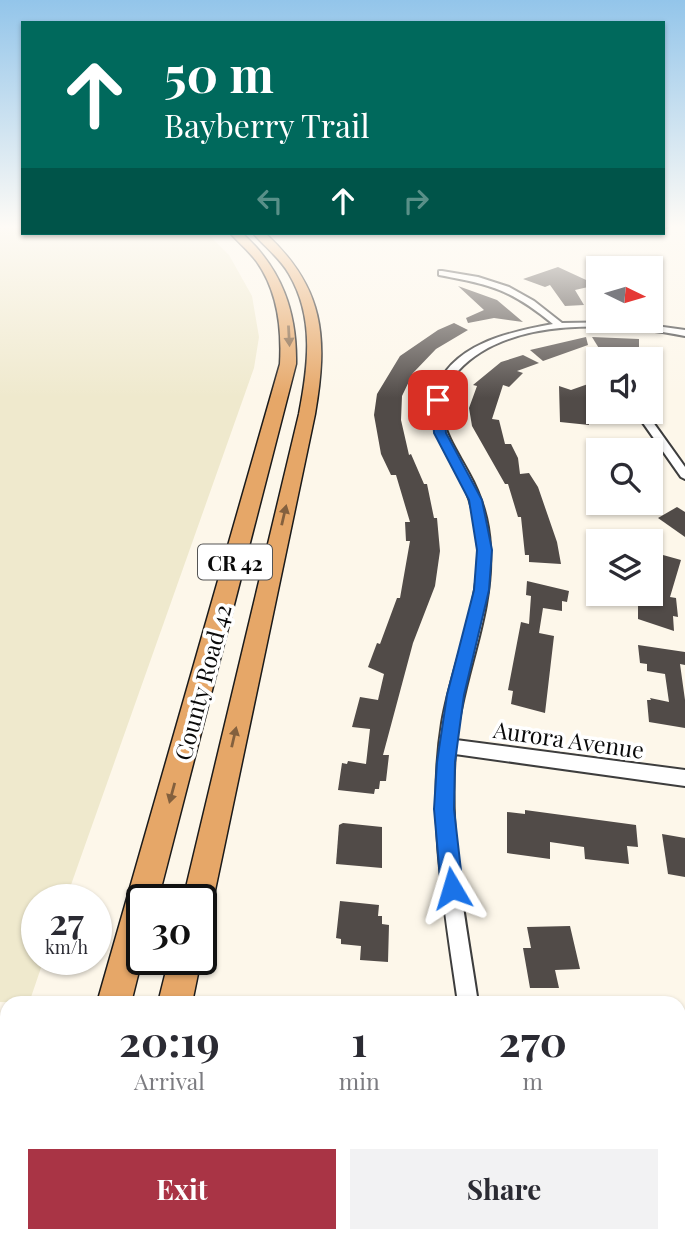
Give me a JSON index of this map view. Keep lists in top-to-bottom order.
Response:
{
  "streets": {
    "highway": ["CR 42", "County Road 42"],
    "street": ["Aurora Avenue"]
  },
  "north": "right",
  "page": {
    "turn": ["50 m", "Bayberry Trail"],
    "speed": "27 km/h",
    "limit": "30",
    "eta": [
      "20:19",
      "Arrival",
      "1",
      "min",
      "270",
      "m"
    ],
    "buttons": ["Exit", "Share"]
  }
}
